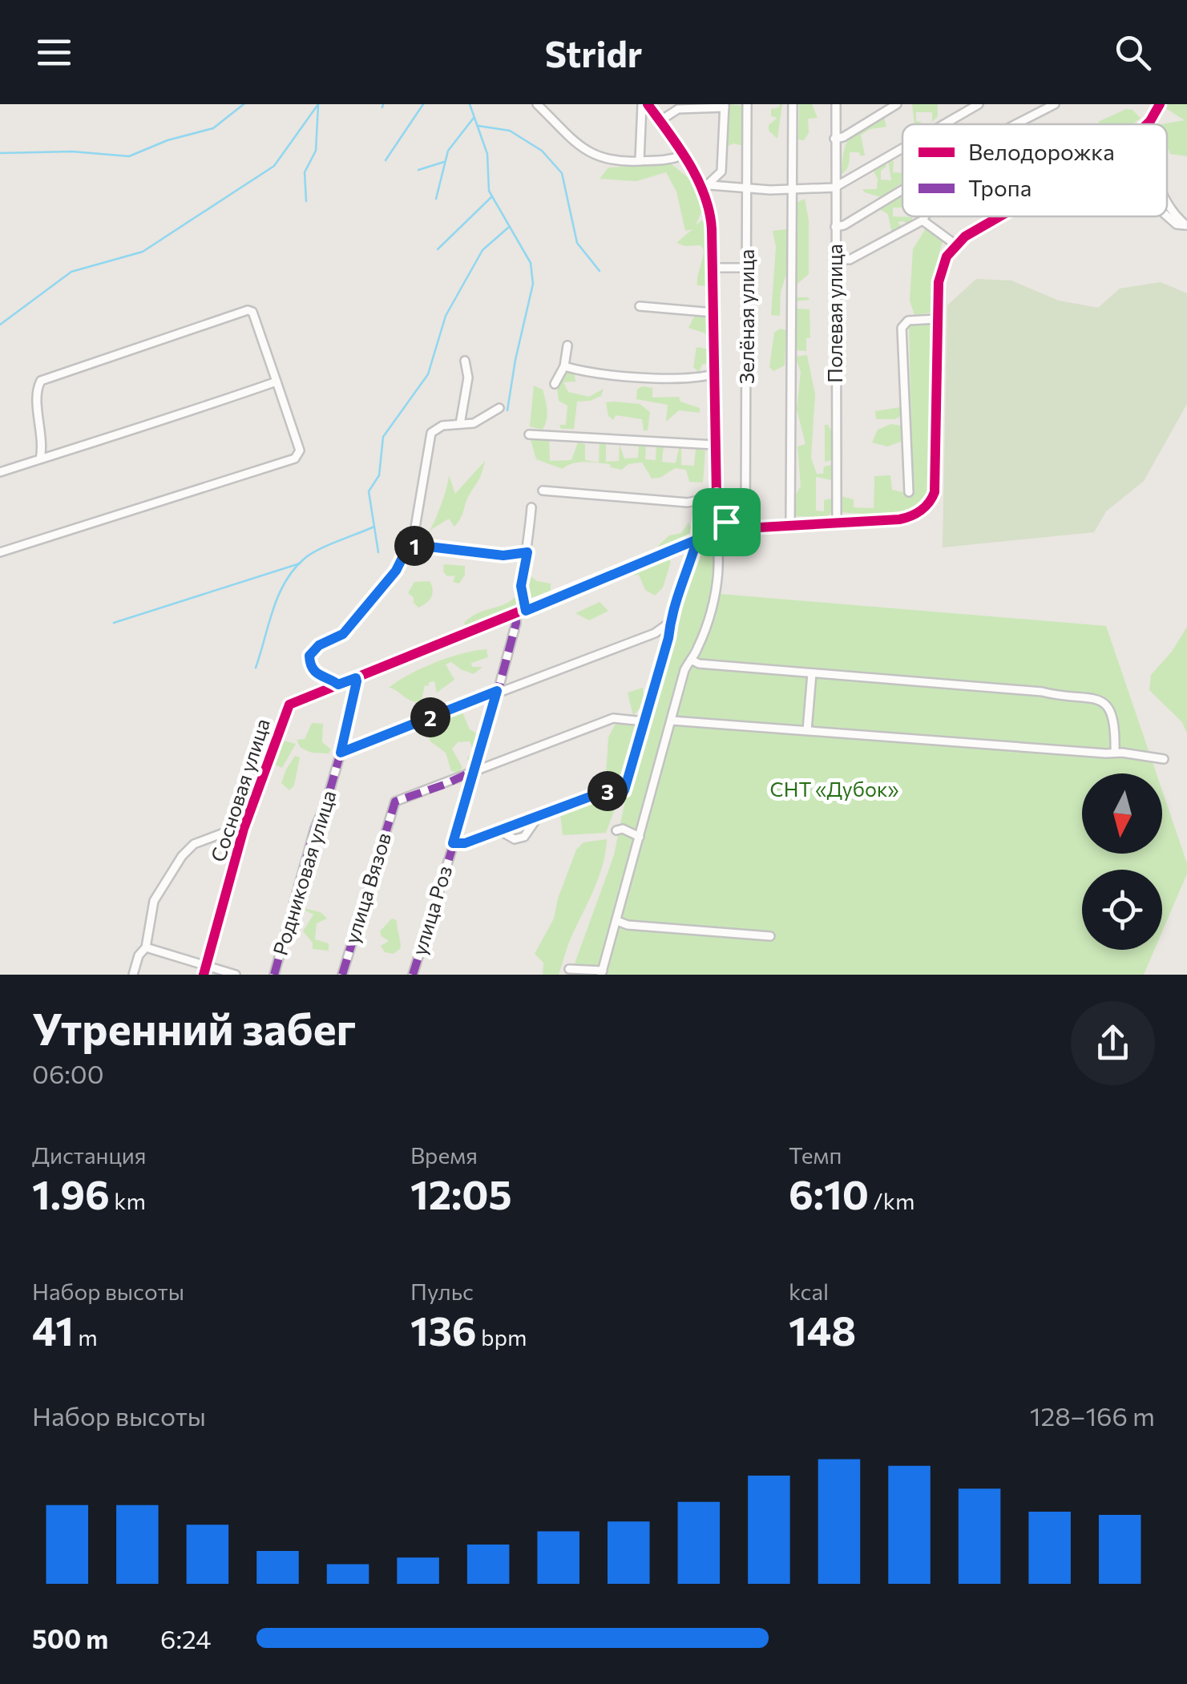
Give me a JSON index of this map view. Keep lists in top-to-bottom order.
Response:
{
  "streets": {
    "street": [
      "Полевая улица",
      "Зелёная улица",
      "Сосновая улица",
      "Родниковая улица",
      "улица Вязов",
      "улица Роз"
    ]
  },
  "crossings": [
    ["Сосновая улица", "Родниковая улица"],
    ["Сосновая улица", "улица Роз"],
    ["улица Вязов", "улица Роз"]
  ],
  "parks": ["СНТ «Дубок»"],
  "legend": ["Велодорожка", "Тропа"],
  "north": "bottom",
  "page": {
    "header": "Stridr",
    "pins": ["1", "2", "3"],
    "heading": ["Утренний забег", "06:00"],
    "stats": [
      ["Дистанция", "1.96 km"],
      ["Время", "12:05"],
      ["Темп", "6:10 /km"],
      ["Набор высоты", "41 m"],
      ["Пульс", "136 bpm"],
      ["kcal", "148"]
    ],
    "chart": ["Набор высоты", "128–166 m"],
    "list": [
      {
        "name": "500 m",
        "note": "6:24"
      }
    ]
  }
}
